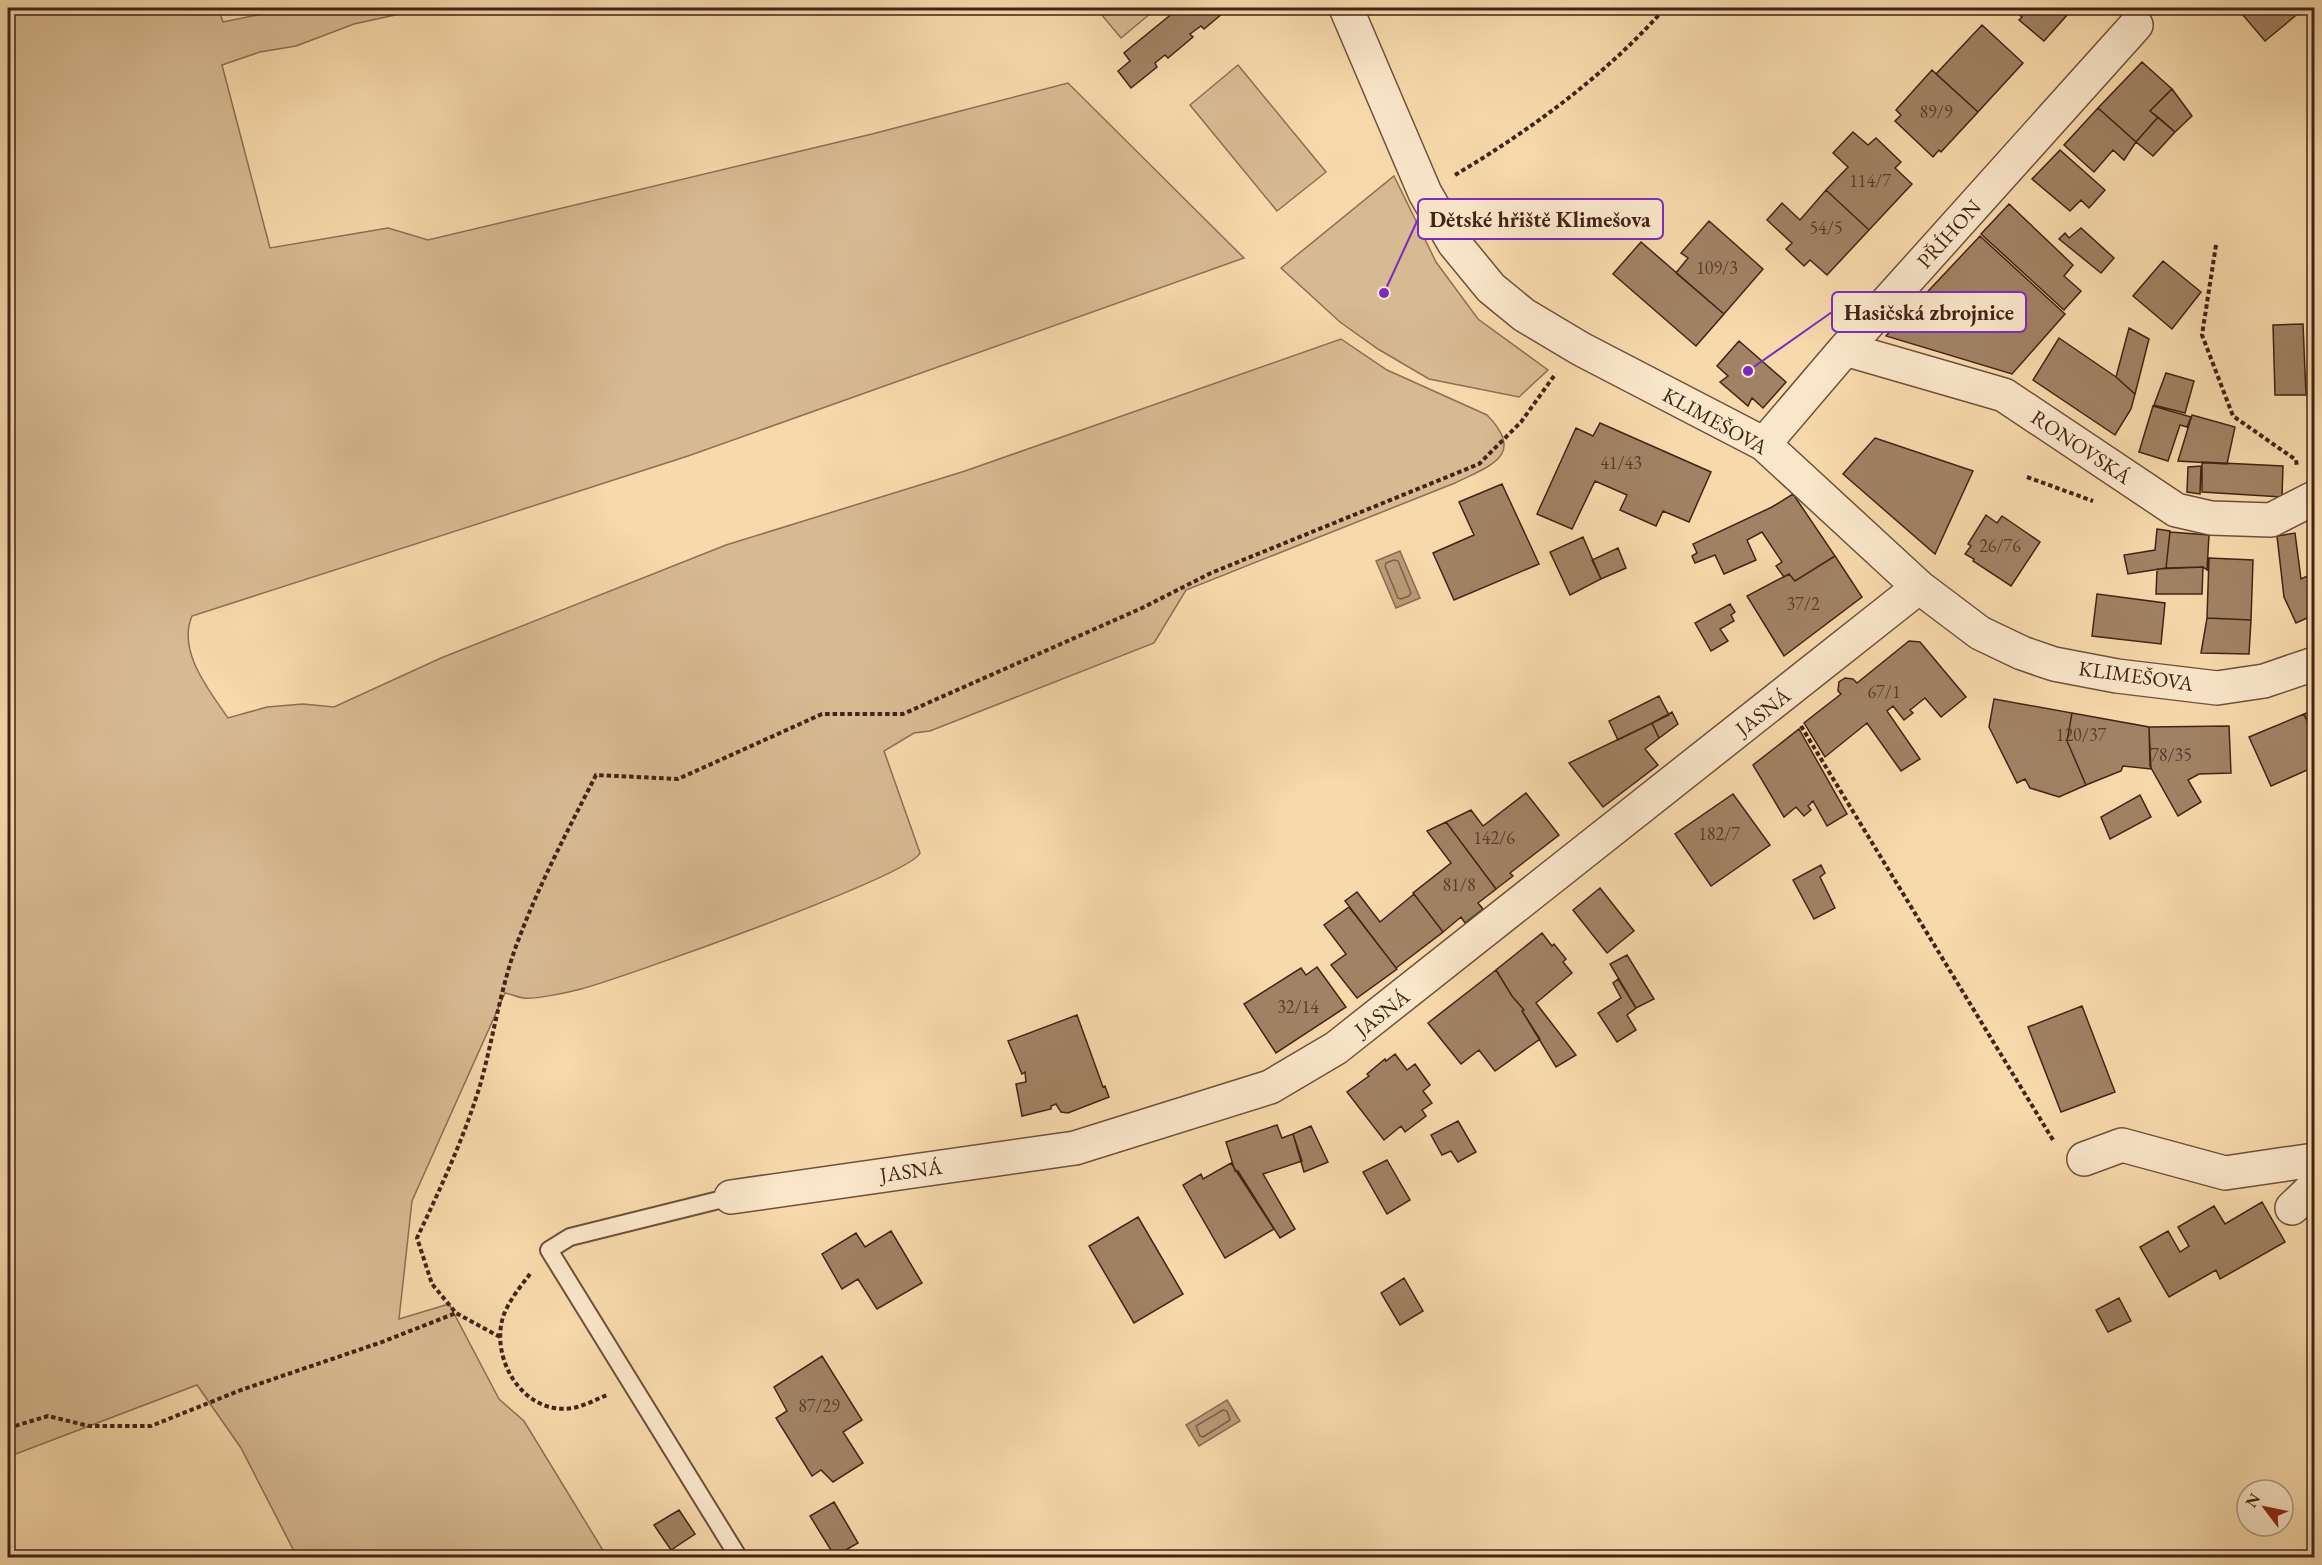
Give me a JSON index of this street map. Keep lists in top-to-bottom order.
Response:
{
  "streets": {
    "street": [
      "PŘÍHON",
      "KLIMEŠOVA",
      "RONOVSKÁ",
      "JASNÁ"
    ]
  },
  "crossings": [
    ["PŘÍHON", "KLIMEŠOVA"],
    ["PŘÍHON", "RONOVSKÁ"],
    ["KLIMEŠOVA", "JASNÁ"]
  ],
  "places": ["Dětské hřiště Klimešova", "Hasičská zbrojnice"],
  "house_numbers": [
    "89/9",
    "114/7",
    "54/5",
    "109/3",
    "41/43",
    "26/76",
    "37/2",
    "67/1",
    "120/37",
    "78/35",
    "182/7",
    "142/6",
    "81/8",
    "32/14",
    "87/29"
  ],
  "north": "top left"
}
